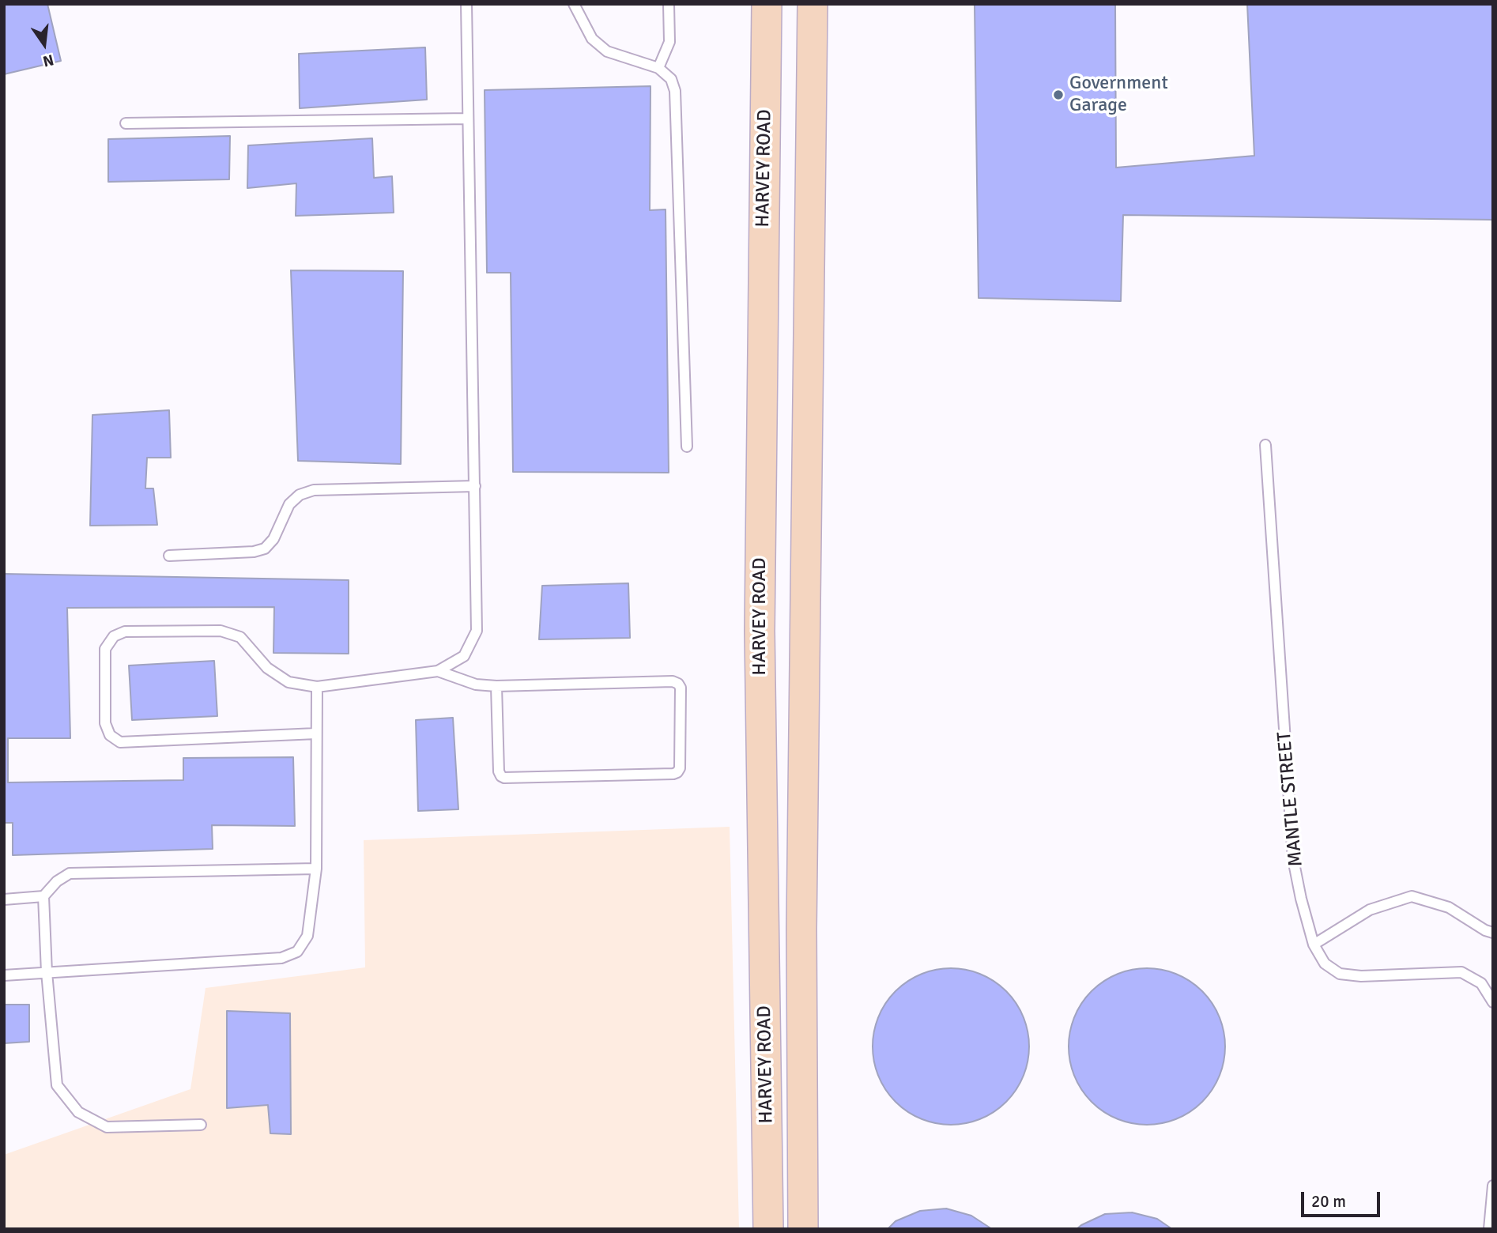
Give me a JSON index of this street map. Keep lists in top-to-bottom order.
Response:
{
  "streets": {
    "main road": ["HARVEY ROAD"],
    "lane": ["MANTLE STREET"]
  },
  "places": ["Government Garage"],
  "scale_bar": "20 m",
  "north": "bottom"
}
